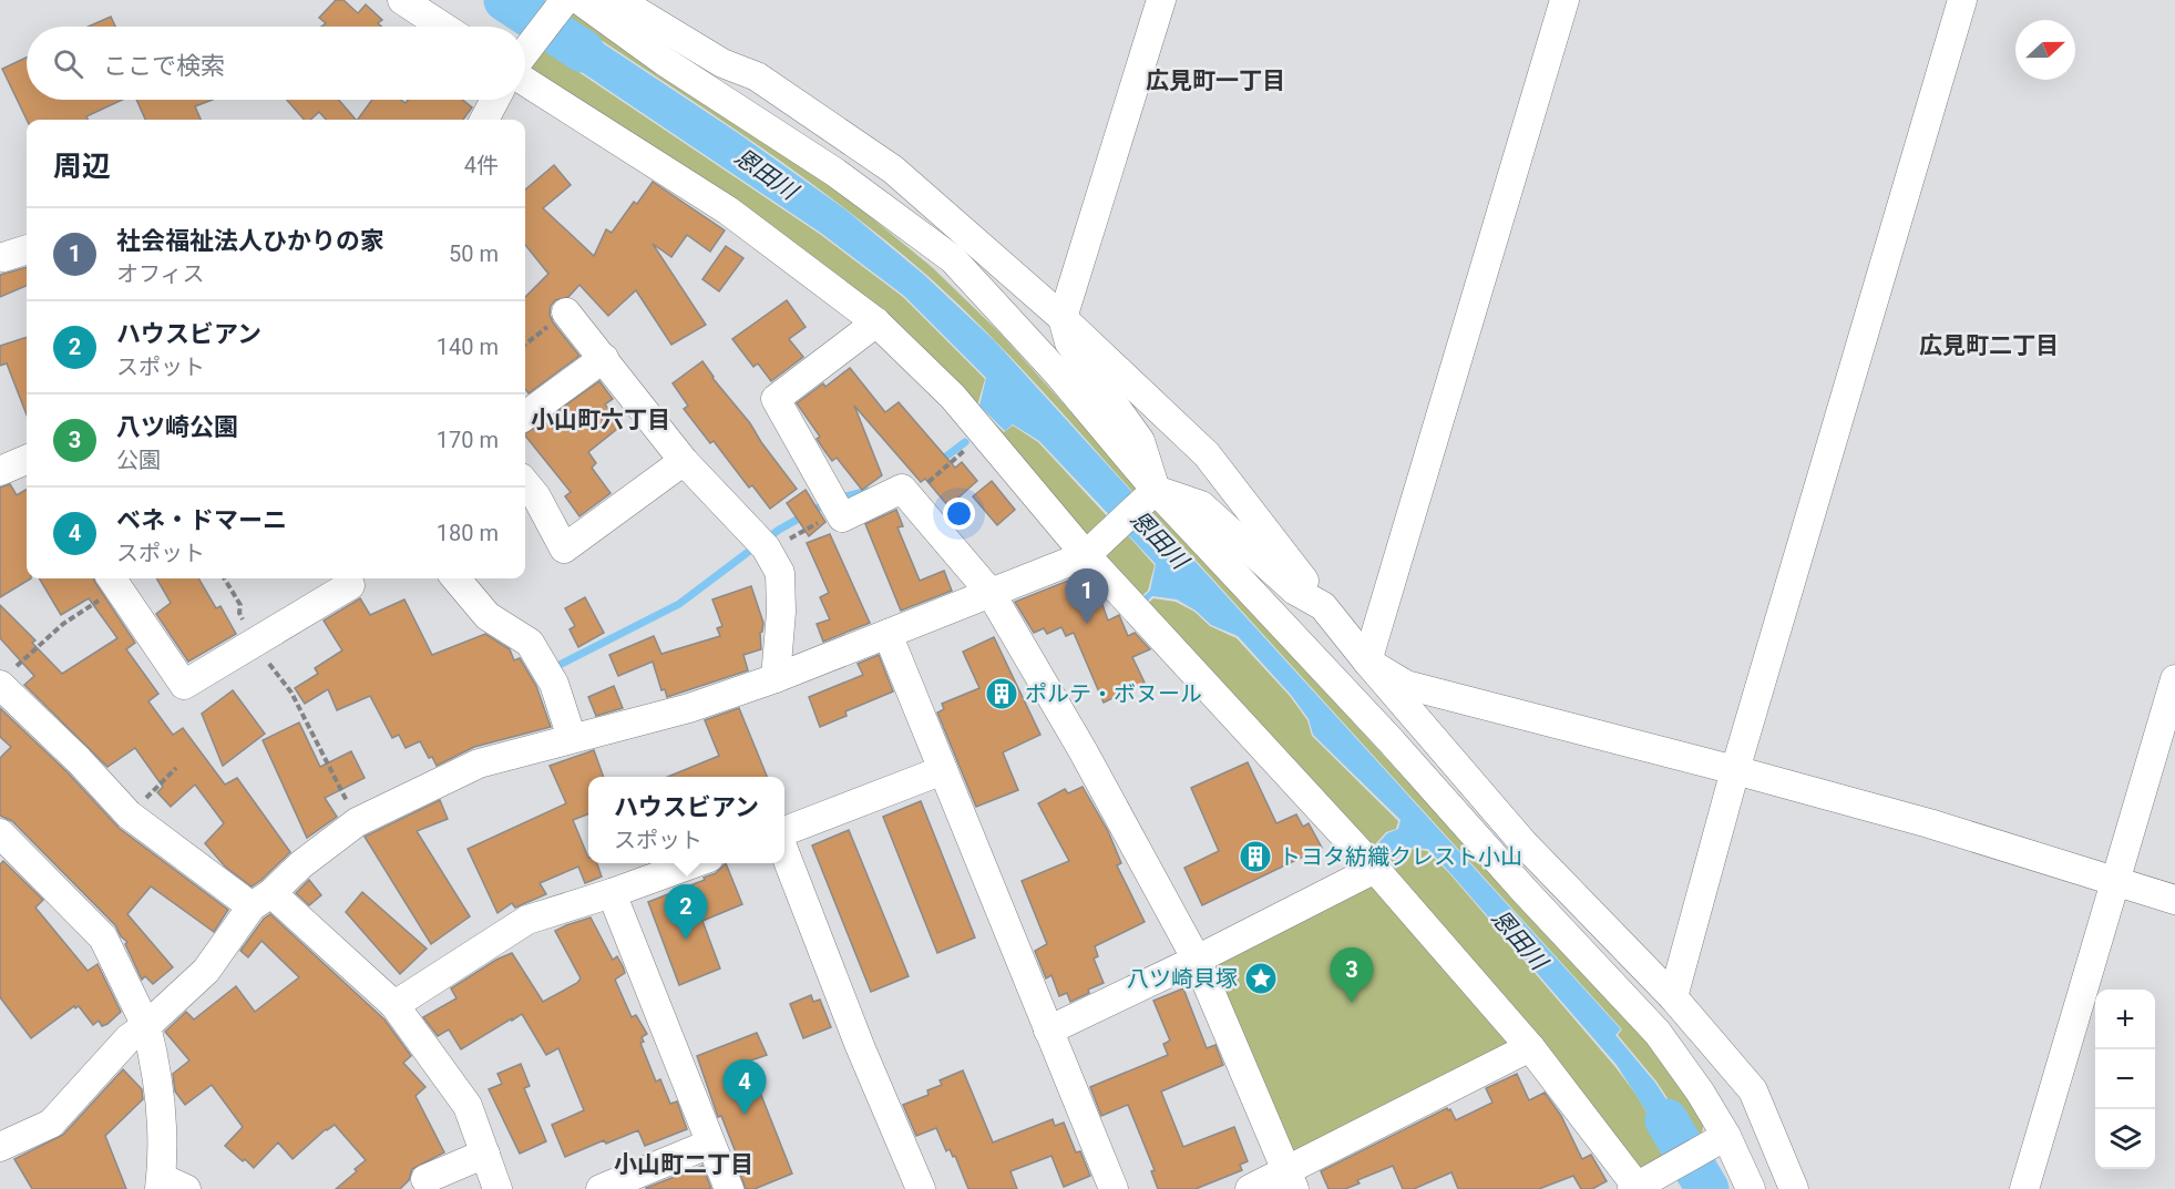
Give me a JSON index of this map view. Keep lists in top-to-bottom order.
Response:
{
  "districts": [
    "広見町一丁目",
    "広見町二丁目",
    "小山町六丁目",
    "小山町二丁目"
  ],
  "water": ["恩田川"],
  "places": {
    "building": ["ポルテ・ボヌール", "トヨタ紡織クレスト小山"],
    "place": ["八ツ崎貝塚"]
  },
  "north": "right",
  "page": {
    "search": "ここで検索",
    "heading": ["周辺", "4件"],
    "list": [
      {
        "mark": "1",
        "name": "社会福祉法人ひかりの家",
        "note": "オフィス",
        "value": "50 m"
      },
      {
        "mark": "2",
        "name": "ハウスビアン",
        "note": "スポット",
        "value": "140 m"
      },
      {
        "mark": "3",
        "name": "八ツ崎公園",
        "note": "公園",
        "value": "170 m"
      },
      {
        "mark": "4",
        "name": "ベネ・ドマーニ",
        "note": "スポット",
        "value": "180 m"
      }
    ],
    "pins": [
      "1",
      "2",
      "3",
      "4"
    ],
    "popup": ["ハウスビアン", "スポット"],
    "map_buttons": ["+", "−"]
  }
}
